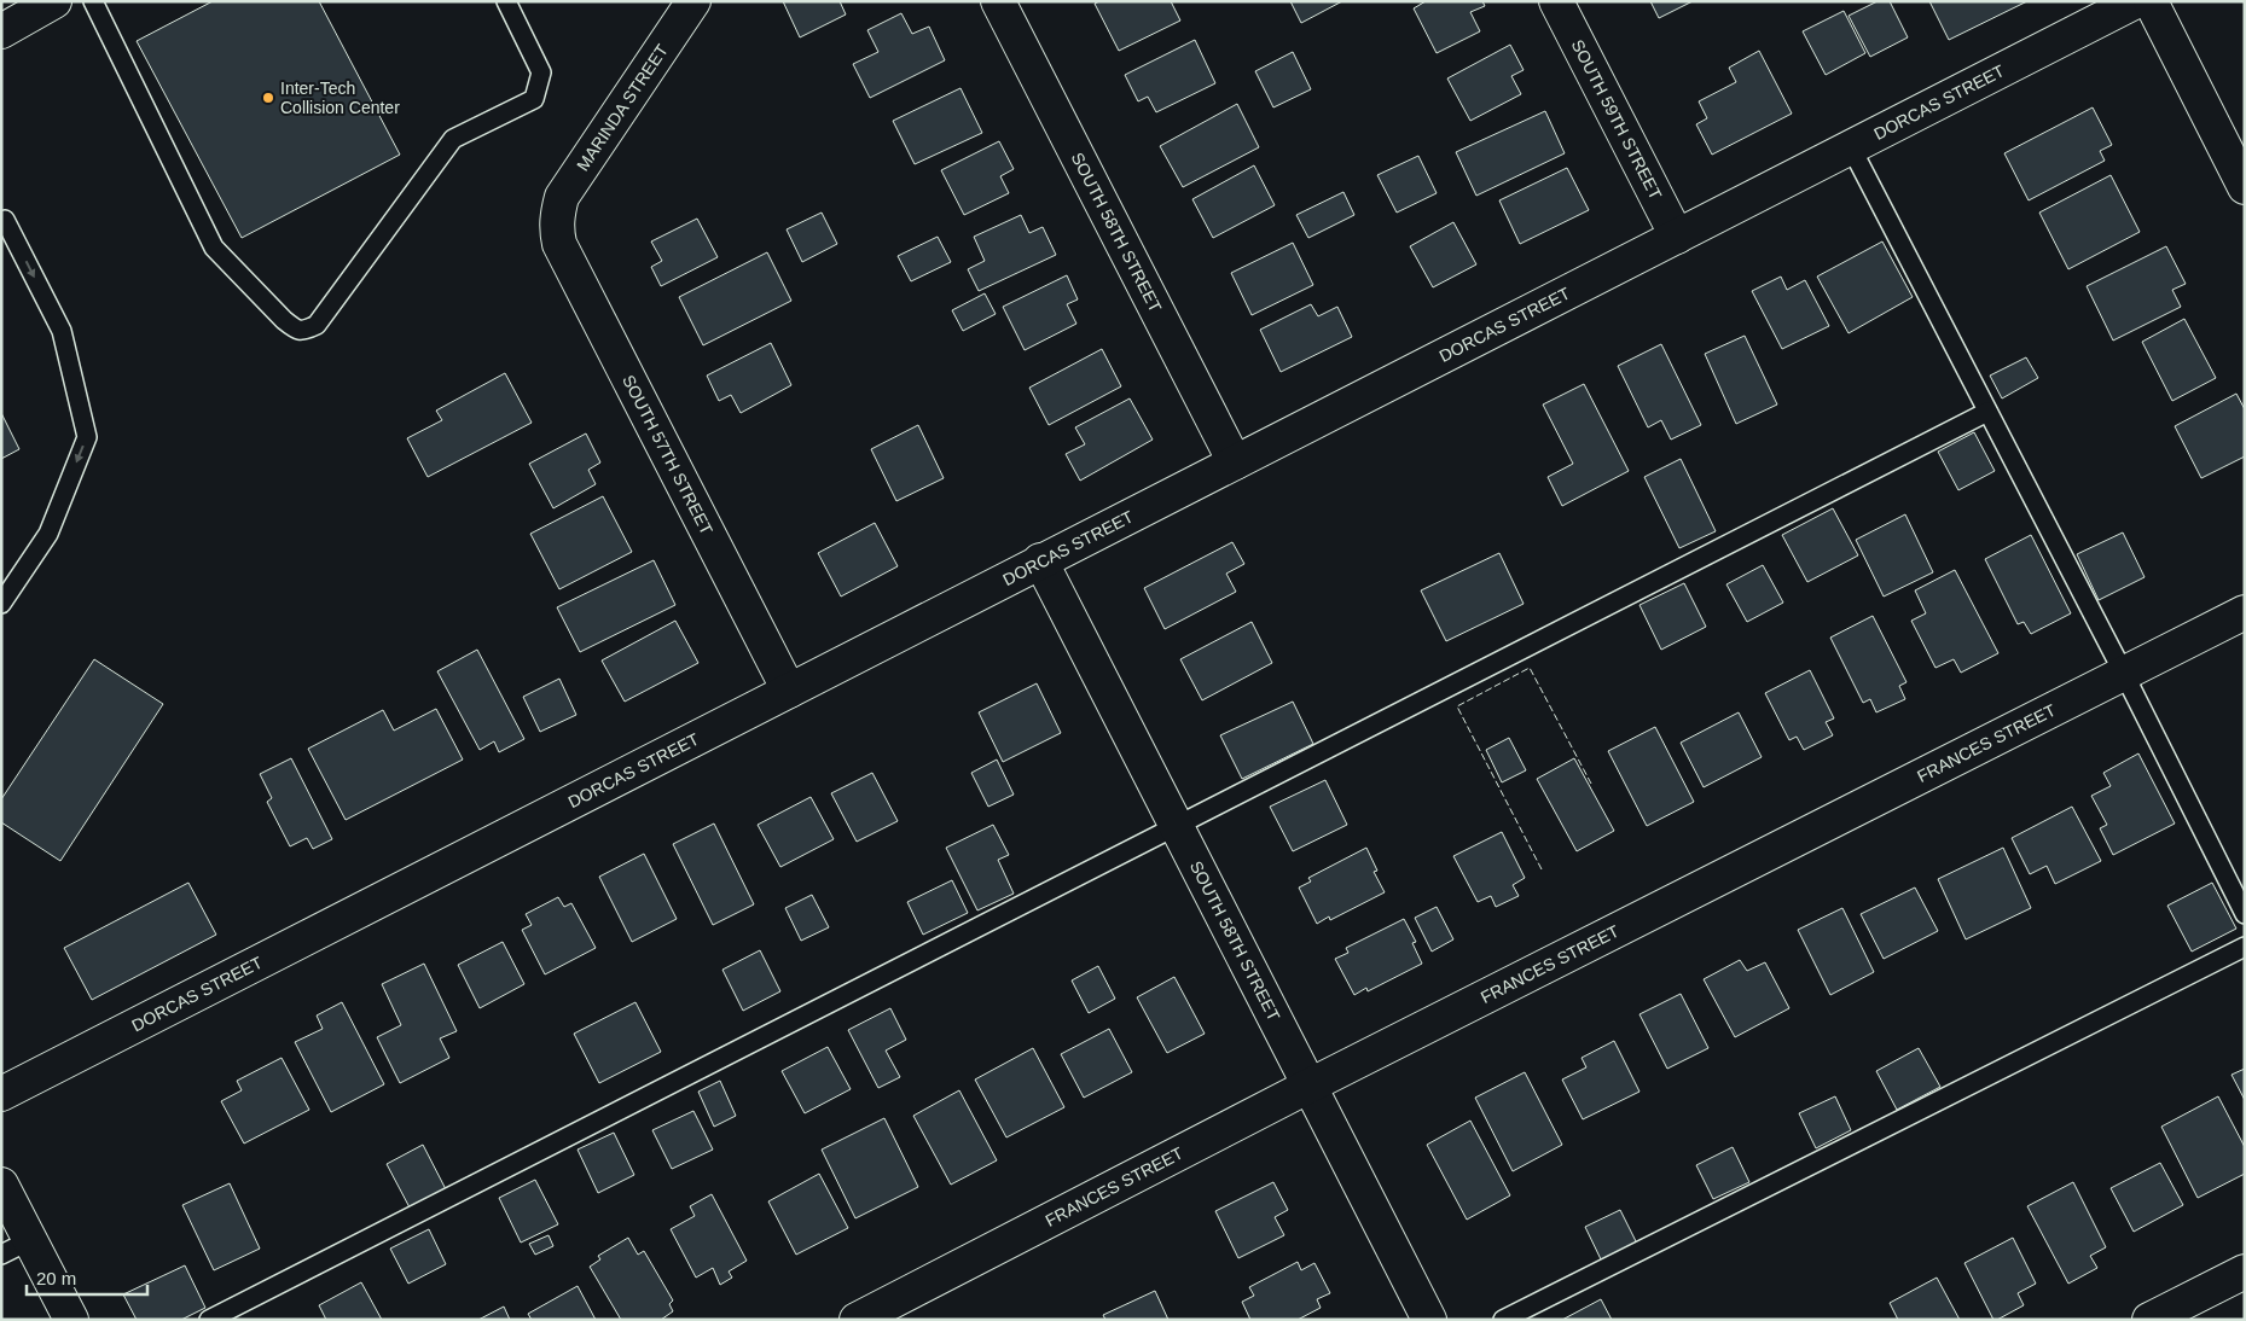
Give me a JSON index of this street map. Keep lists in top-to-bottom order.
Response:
{
  "streets": {
    "street": [
      "DORCAS STREET",
      "MARINDA STREET",
      "SOUTH 59TH STREET",
      "SOUTH 58TH STREET",
      "SOUTH 57TH STREET",
      "FRANCES STREET"
    ]
  },
  "crossings": [
    ["DORCAS STREET", "SOUTH 59TH STREET"],
    ["DORCAS STREET", "SOUTH 58TH STREET"],
    ["DORCAS STREET", "SOUTH 57TH STREET"],
    ["MARINDA STREET", "SOUTH 57TH STREET"],
    ["SOUTH 58TH STREET", "FRANCES STREET"]
  ],
  "places": ["Inter-Tech Collision Center"],
  "scale_bar": "20 m"
}
